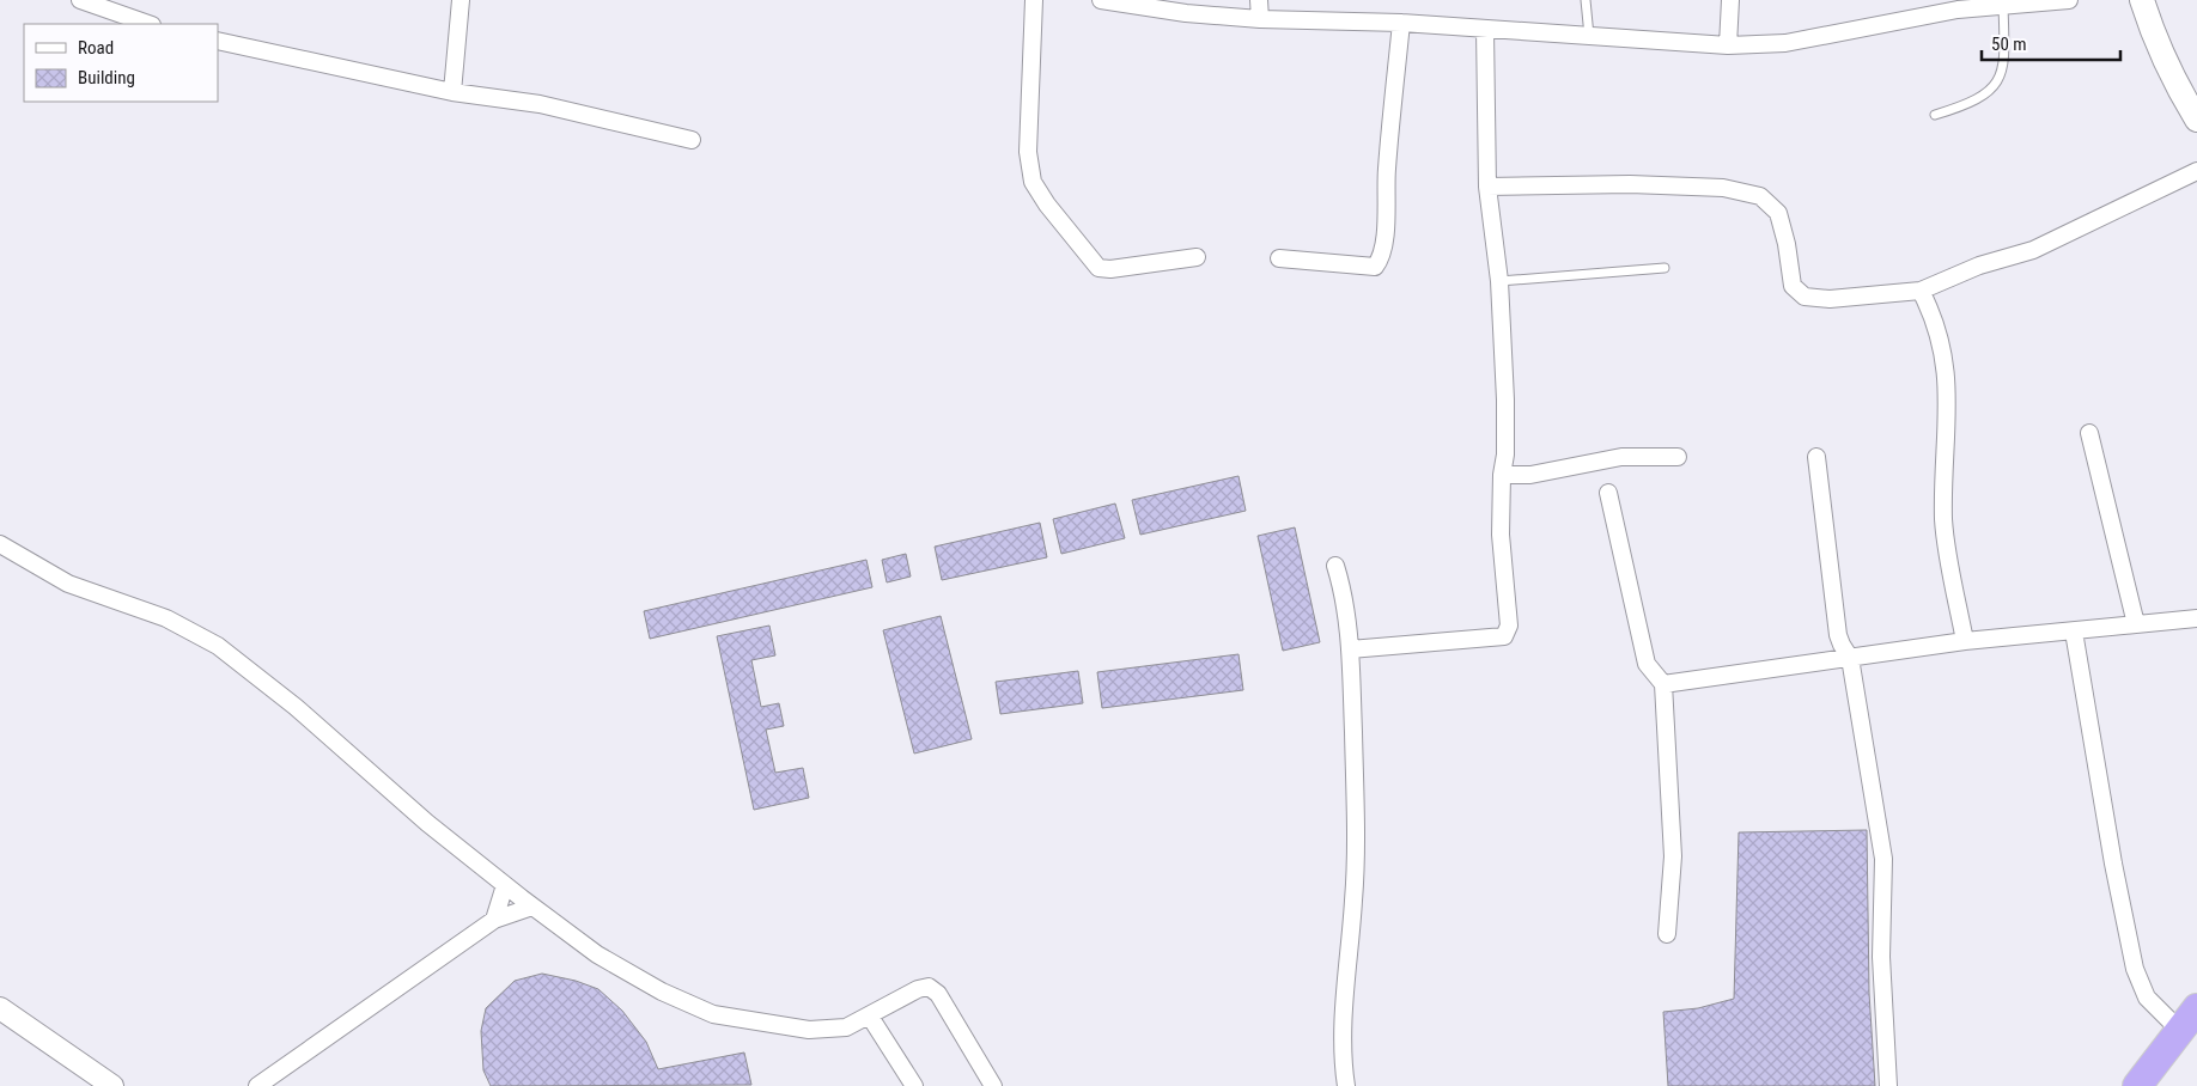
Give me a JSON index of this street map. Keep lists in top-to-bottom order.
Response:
{
  "legend": ["Road", "Building"],
  "scale_bar": "50 m"
}
